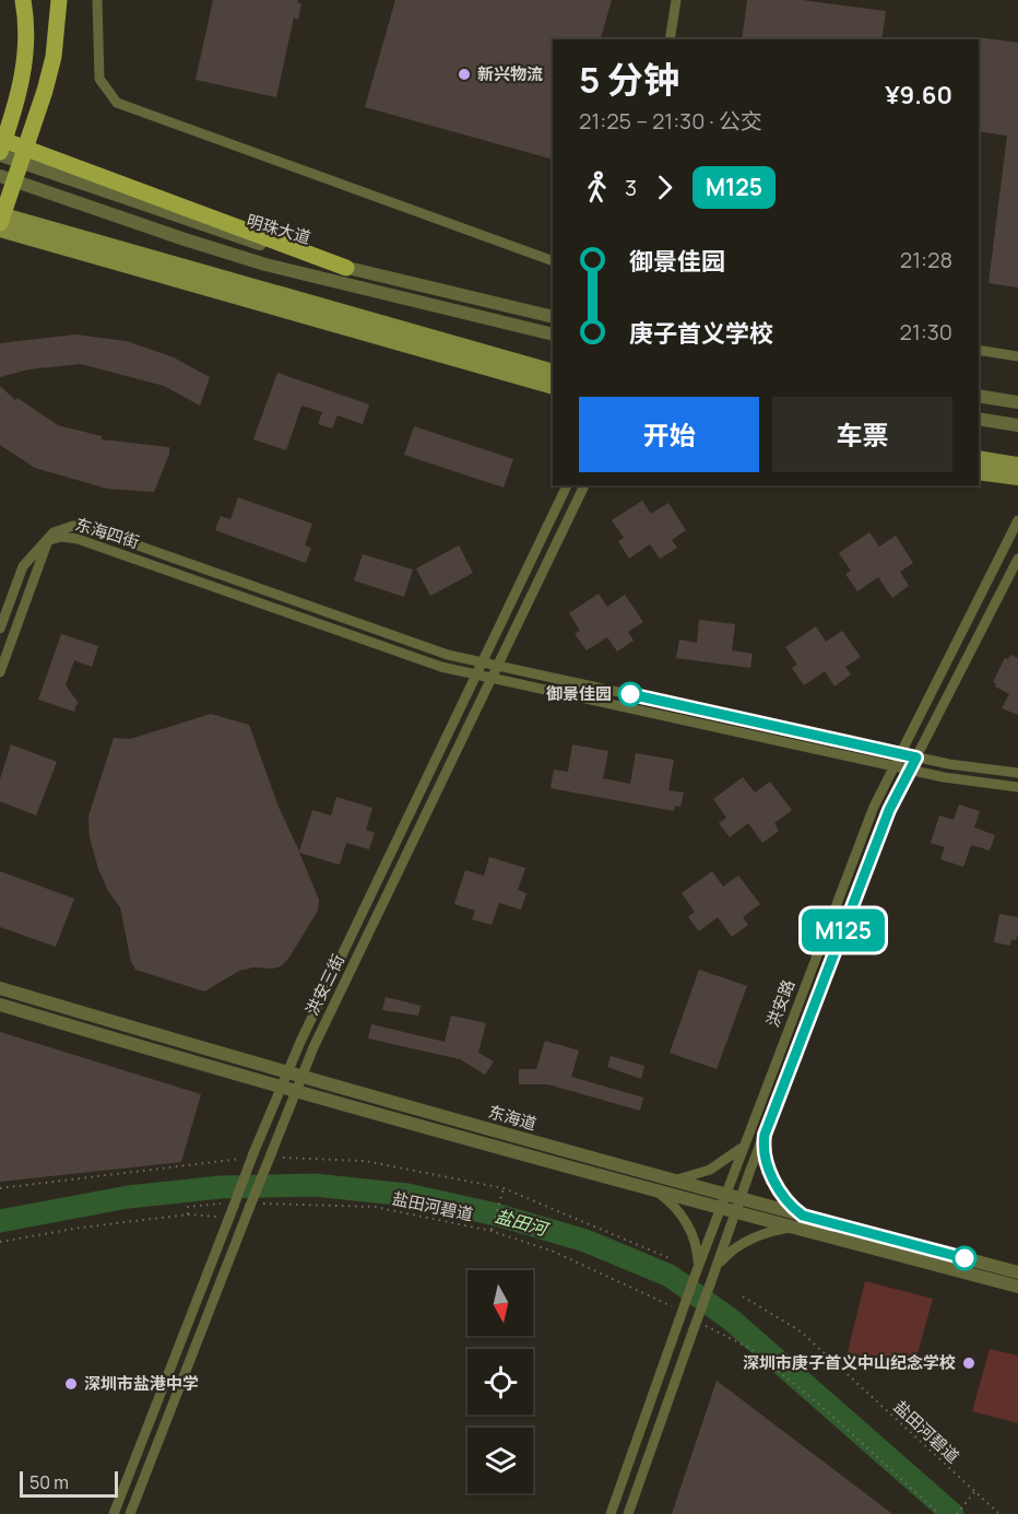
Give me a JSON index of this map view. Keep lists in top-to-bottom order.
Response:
{
  "streets": {
    "street": [
      "明珠大道",
      "东海四街",
      "洪安三街",
      "洪安路",
      "东海道"
    ],
    "path": ["盐田河碧道"]
  },
  "crossings": [
    ["东海四街", "洪安三街"],
    ["东海四街", "洪安路"],
    ["洪安三街", "东海道"],
    ["洪安路", "东海道"],
    ["洪安路", "盐田河碧道"]
  ],
  "water": ["盐田河"],
  "places": [
    "新兴物流",
    "御景佳园",
    "深圳市庚子首义中山纪念学校",
    "深圳市盐港中学"
  ],
  "lines": ["bus line M125"],
  "scale_bar": "50 m",
  "north": "bottom",
  "page": {
    "on_map": "M125",
    "heading": ["5 分钟", "21:25 – 21:30 · 公交", "¥9.60"],
    "legs": ["3", "M125"],
    "list": [
      {
        "name": "御景佳园",
        "value": "21:28"
      },
      {
        "name": "庚子首义学校",
        "value": "21:30"
      }
    ],
    "buttons": ["开始", "车票"],
    "scale": "50 m"
  }
}
